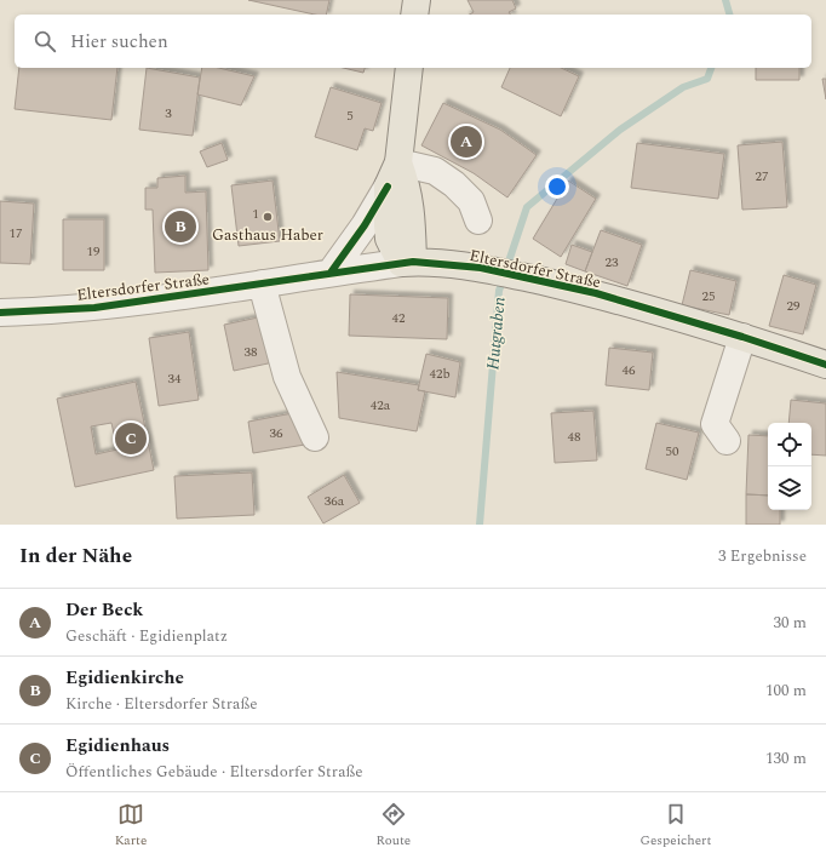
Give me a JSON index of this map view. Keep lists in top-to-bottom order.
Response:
{
  "streets": {
    "main road": ["Eltersdorfer Straße"]
  },
  "water": ["Hutgraben"],
  "places": ["Gasthaus Haber"],
  "house_numbers": [
    "3",
    "5",
    "27",
    "1",
    "17",
    "19",
    "23",
    "25",
    "29",
    "42",
    "38",
    "46",
    "42b",
    "34",
    "42a",
    "36",
    "48",
    "50",
    "36a"
  ],
  "page": {
    "search": "Hier suchen",
    "pins": ["A", "B", "C"],
    "heading": ["In der Nähe", "3 Ergebnisse"],
    "list": [
      {
        "mark": "A",
        "name": "Der Beck",
        "note": "Geschäft · Egidienplatz",
        "value": "30 m"
      },
      {
        "mark": "B",
        "name": "Egidienkirche",
        "note": "Kirche · Eltersdorfer Straße",
        "value": "100 m"
      },
      {
        "mark": "C",
        "name": "Egidienhaus",
        "note": "Öffentliches Gebäude · Eltersdorfer Straße",
        "value": "130 m"
      }
    ],
    "nav": ["Karte", "Route", "Gespeichert"]
  }
}
